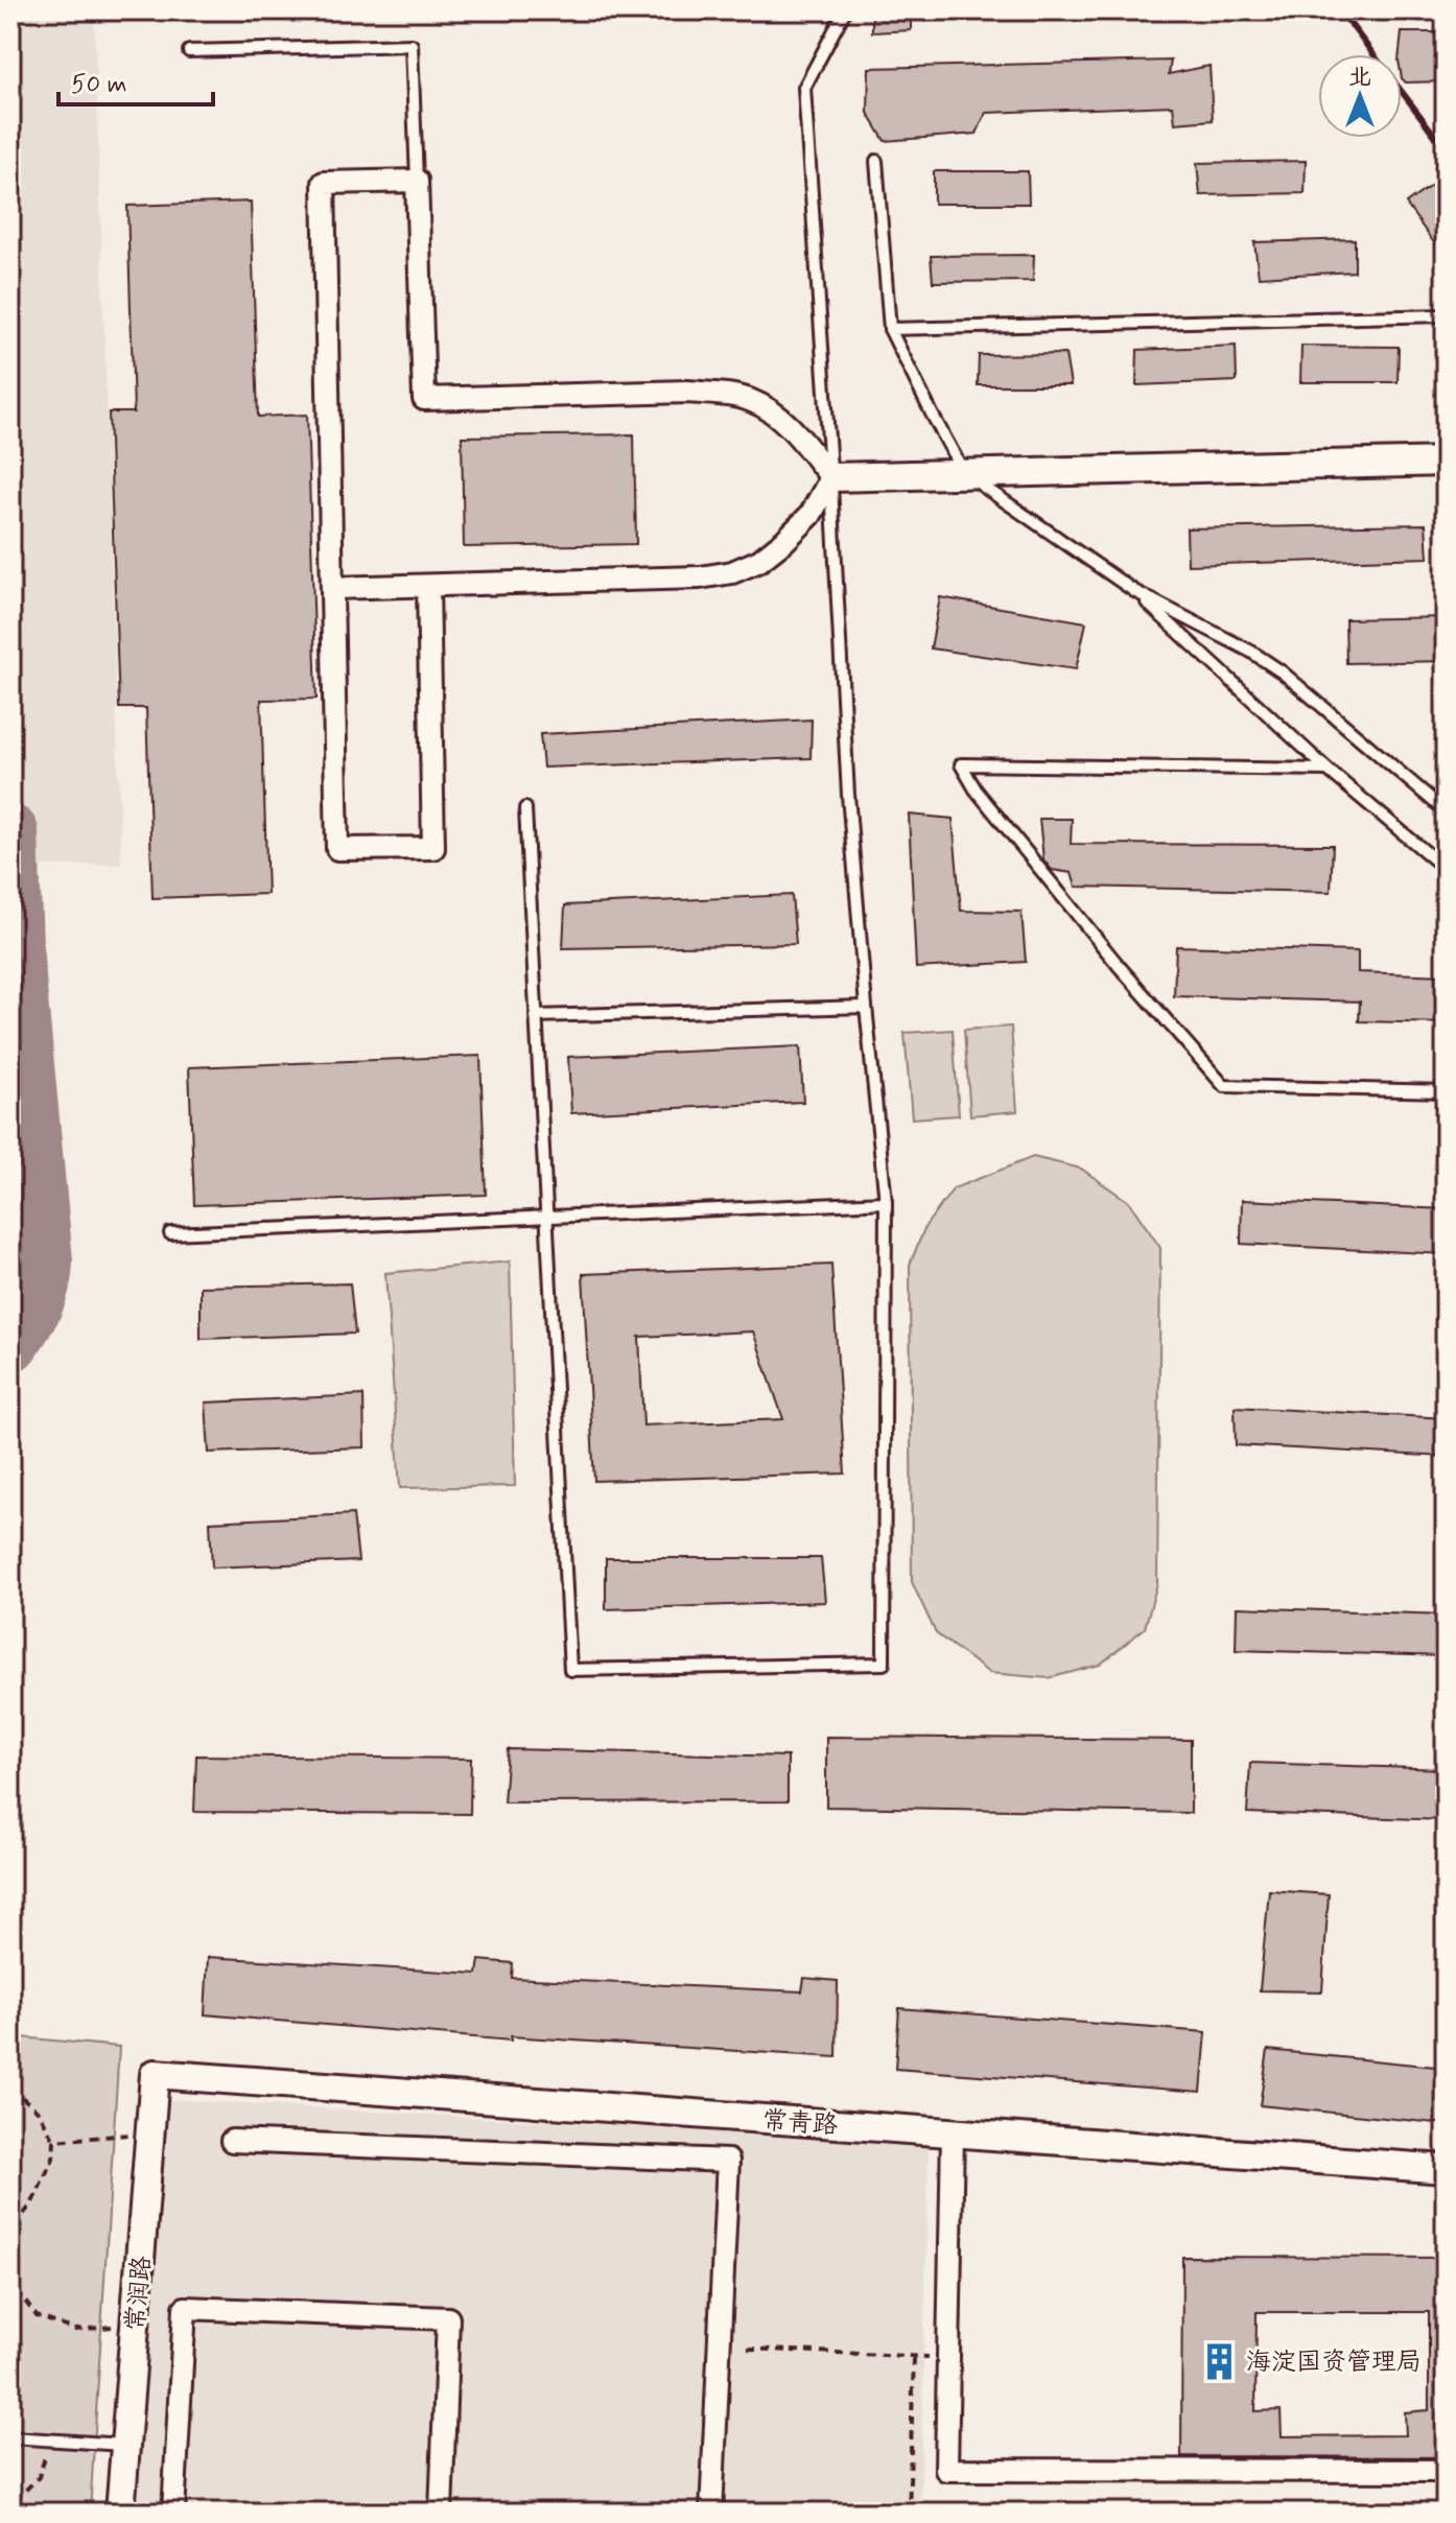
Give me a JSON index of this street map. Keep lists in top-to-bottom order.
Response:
{
  "streets": {
    "street": ["常青路", "常润路"]
  },
  "crossings": [
    ["常青路", "常润路"]
  ],
  "places": {
    "building": ["海淀国资管理局"]
  },
  "scale_bar": "50 m",
  "north": "top"
}
